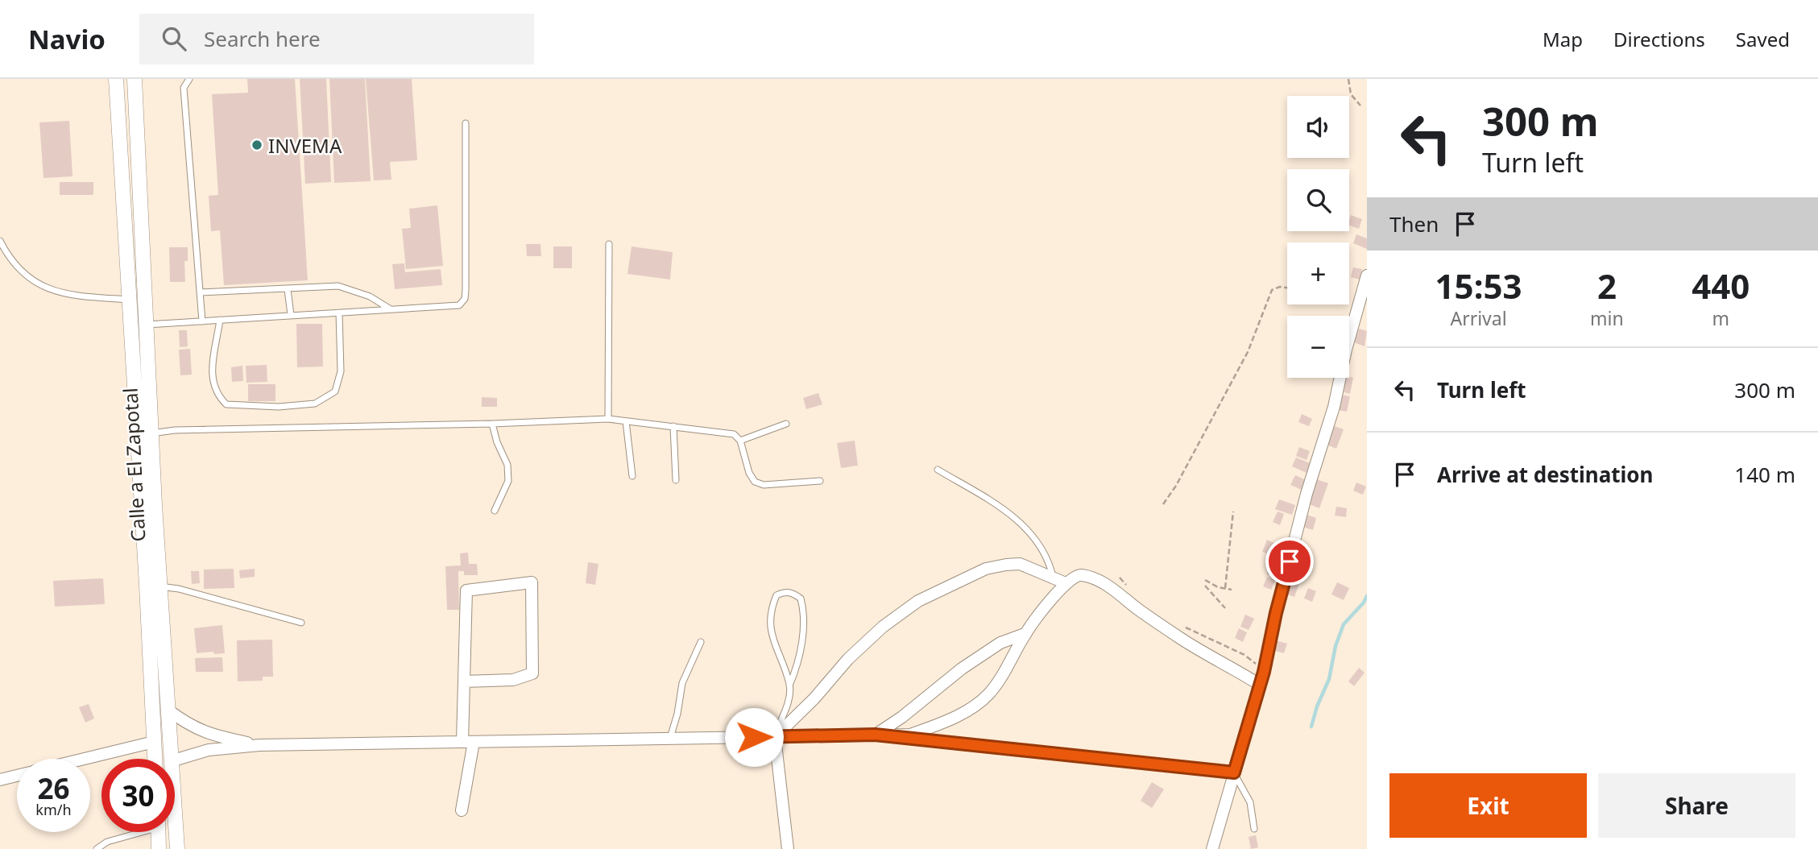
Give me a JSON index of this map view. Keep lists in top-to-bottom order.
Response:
{
  "streets": {
    "street": ["Calle a El Zapotal"]
  },
  "places": ["INVEMA"],
  "page": {
    "header": "Navio",
    "search": "Search here",
    "nav": ["Map", "Directions", "Saved"],
    "turn": ["300 m", "Turn left"],
    "map_buttons": ["+", "−"],
    "then": "Then",
    "eta": [
      "15:53",
      "Arrival",
      "2",
      "min",
      "440",
      "m"
    ],
    "list": [
      {
        "name": "Turn left",
        "value": "300 m"
      },
      {
        "name": "Arrive at destination",
        "value": "140 m"
      }
    ],
    "speed": "26 km/h",
    "limit": "30",
    "buttons": ["Exit", "Share"]
  }
}
